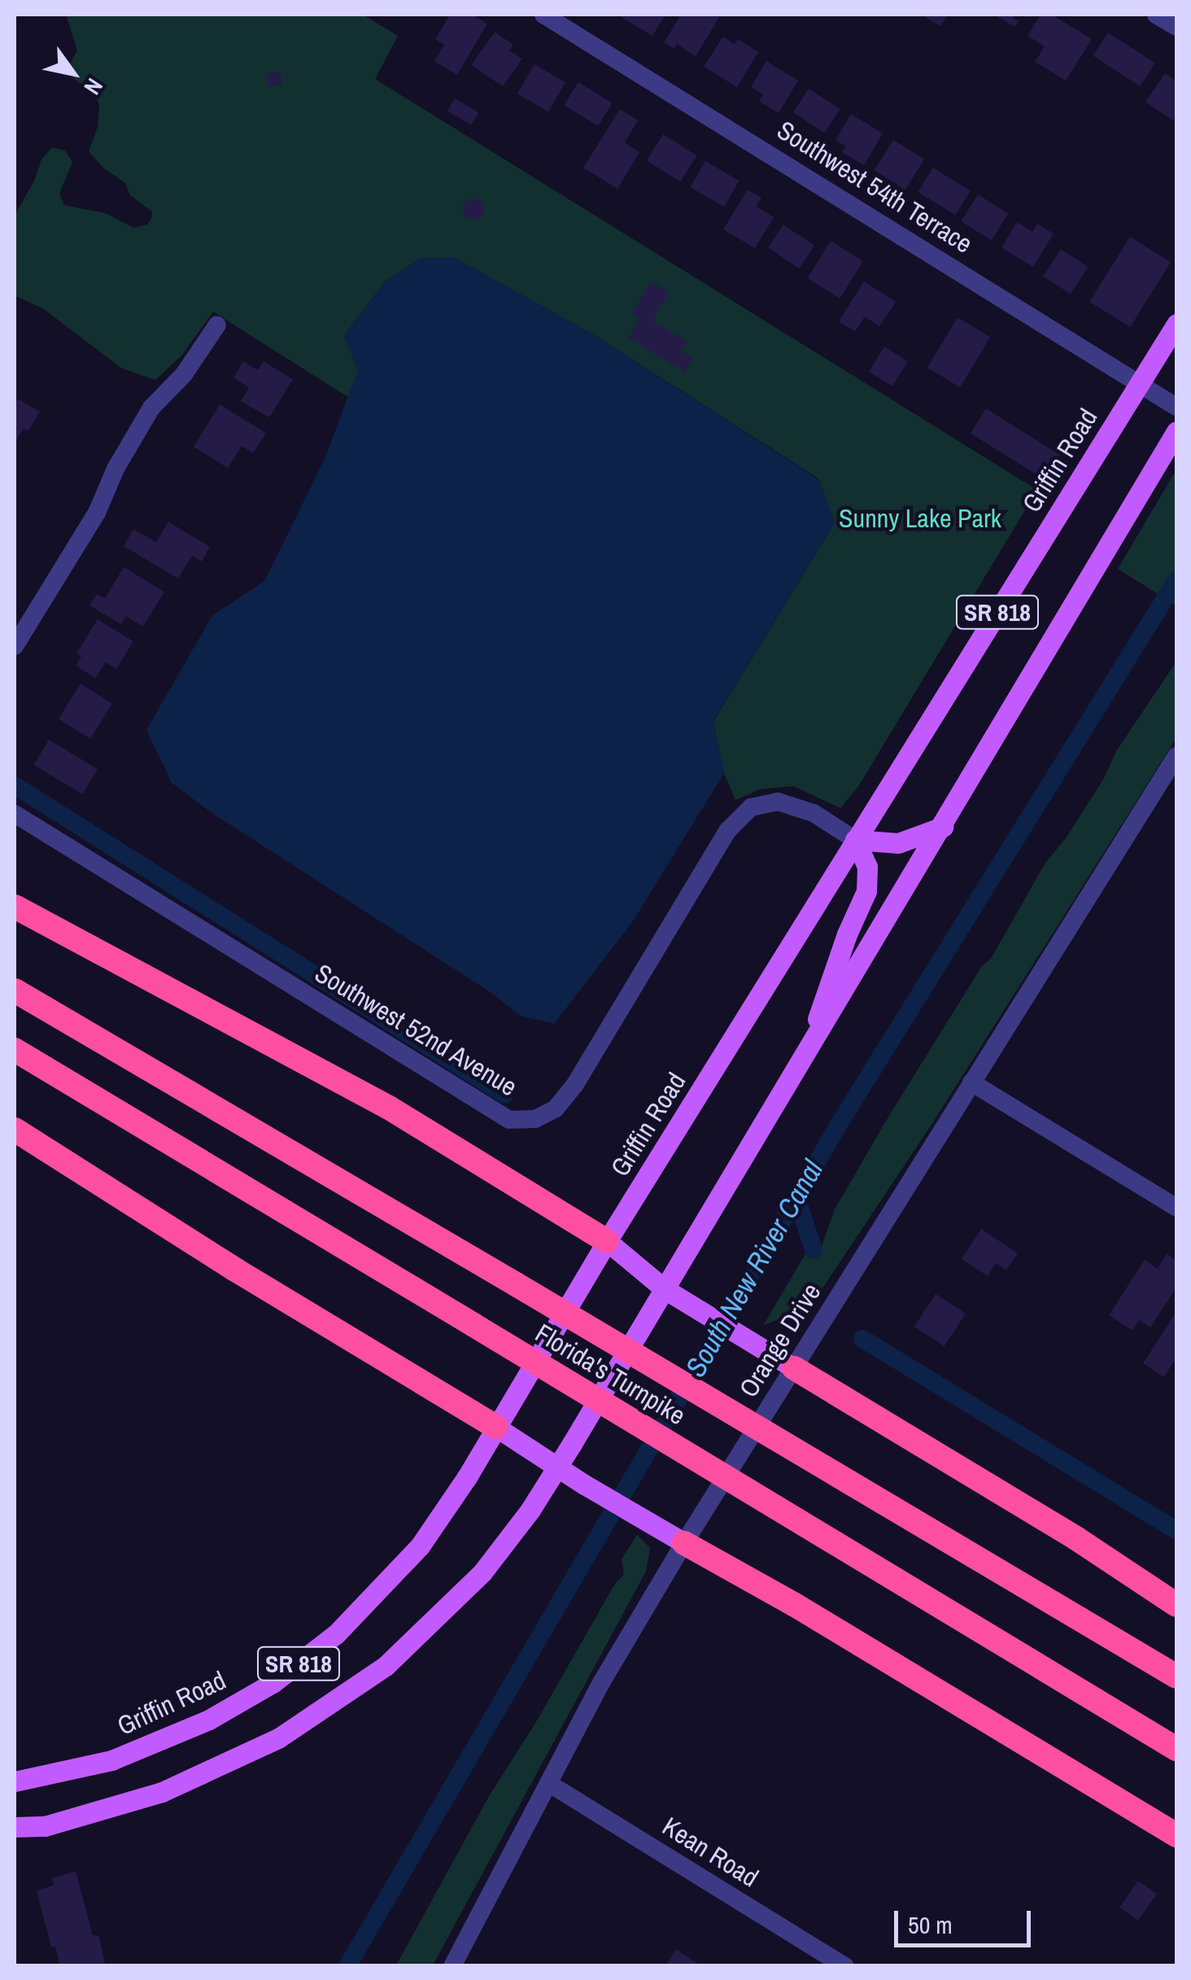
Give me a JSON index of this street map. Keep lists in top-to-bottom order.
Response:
{
  "streets": {
    "highway": ["Florida's Turnpike"],
    "main road": ["Griffin Road", "SR 818"],
    "street": [
      "Southwest 54th Terrace",
      "Southwest 52nd Avenue",
      "Orange Drive",
      "Kean Road"
    ]
  },
  "crossings": [
    ["Southwest 54th Terrace", "Griffin Road"],
    ["Griffin Road", "Southwest 52nd Avenue"],
    ["Orange Drive", "Kean Road"]
  ],
  "water": ["South New River Canal"],
  "parks": ["Sunny Lake Park"],
  "scale_bar": "50 m",
  "north": "bottom right"
}
